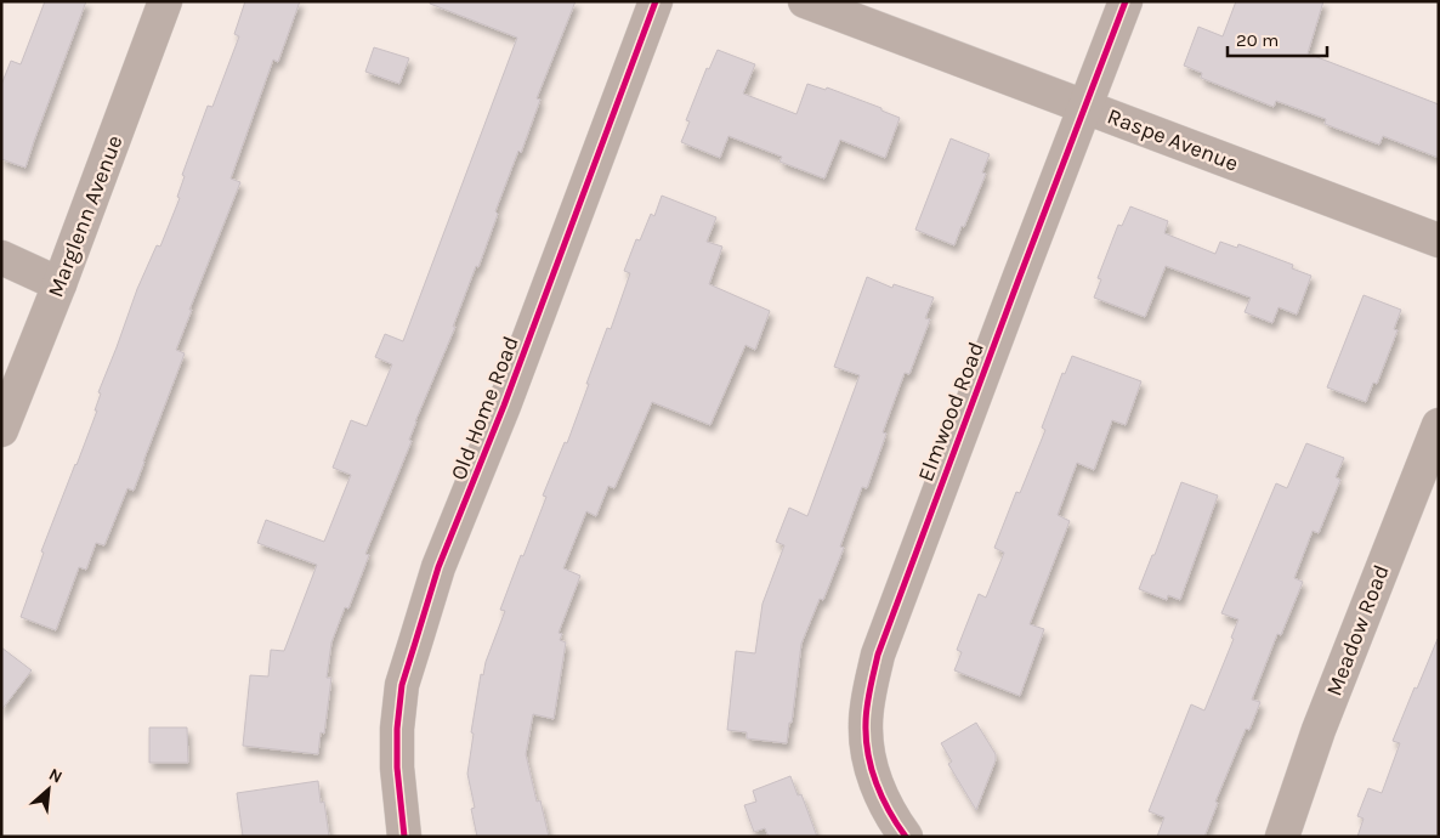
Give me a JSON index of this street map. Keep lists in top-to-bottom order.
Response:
{
  "streets": {
    "street": [
      "Raspe Avenue",
      "Marglenn Avenue",
      "Old Home Road",
      "Elmwood Road",
      "Meadow Road"
    ]
  },
  "crossings": [
    ["Raspe Avenue", "Elmwood Road"]
  ],
  "scale_bar": "20 m",
  "north": "top right"
}
